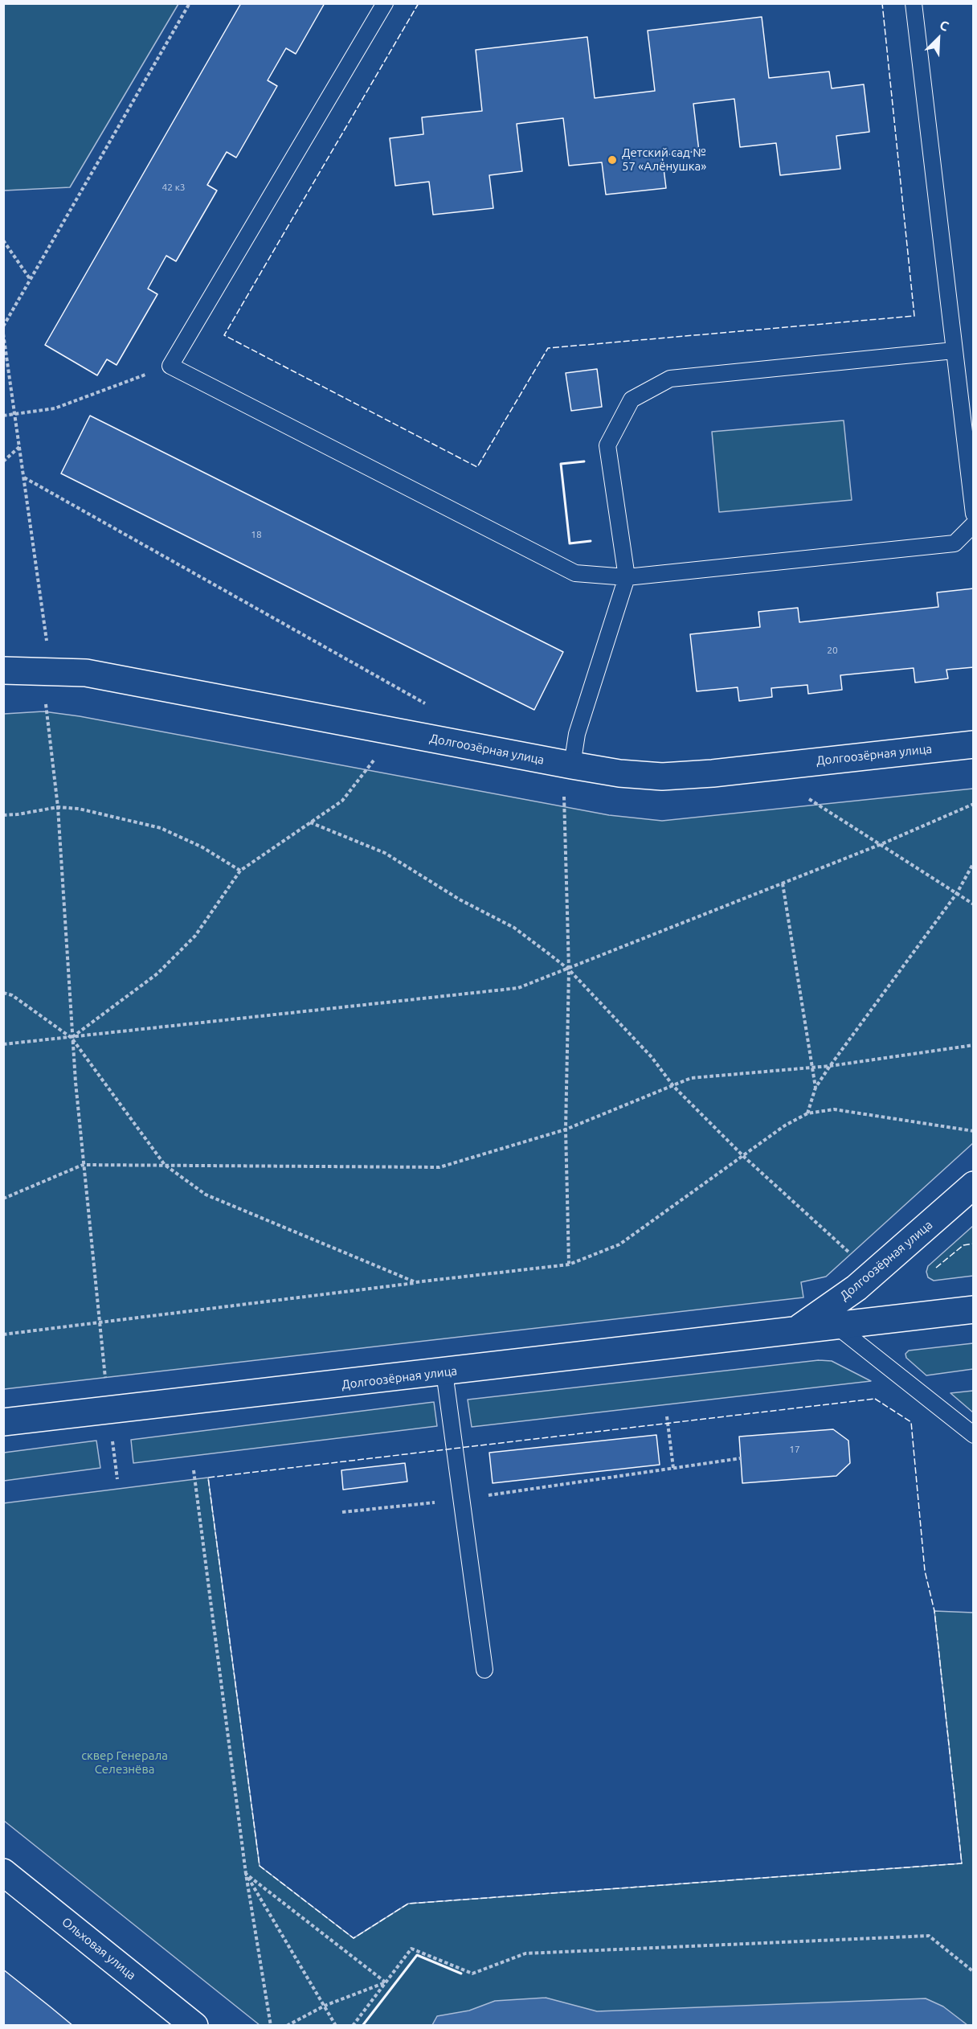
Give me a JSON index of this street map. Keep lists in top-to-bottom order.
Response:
{
  "streets": {
    "street": ["Долгоозёрная улица", "Ольховая улица"]
  },
  "parks": ["сквер Генерала Селезнёва"],
  "places": ["Детский сад № 57 «Алёнушка»"],
  "house_numbers": [
    "42 к3",
    "18",
    "20",
    "17"
  ],
  "north": "top right"
}
